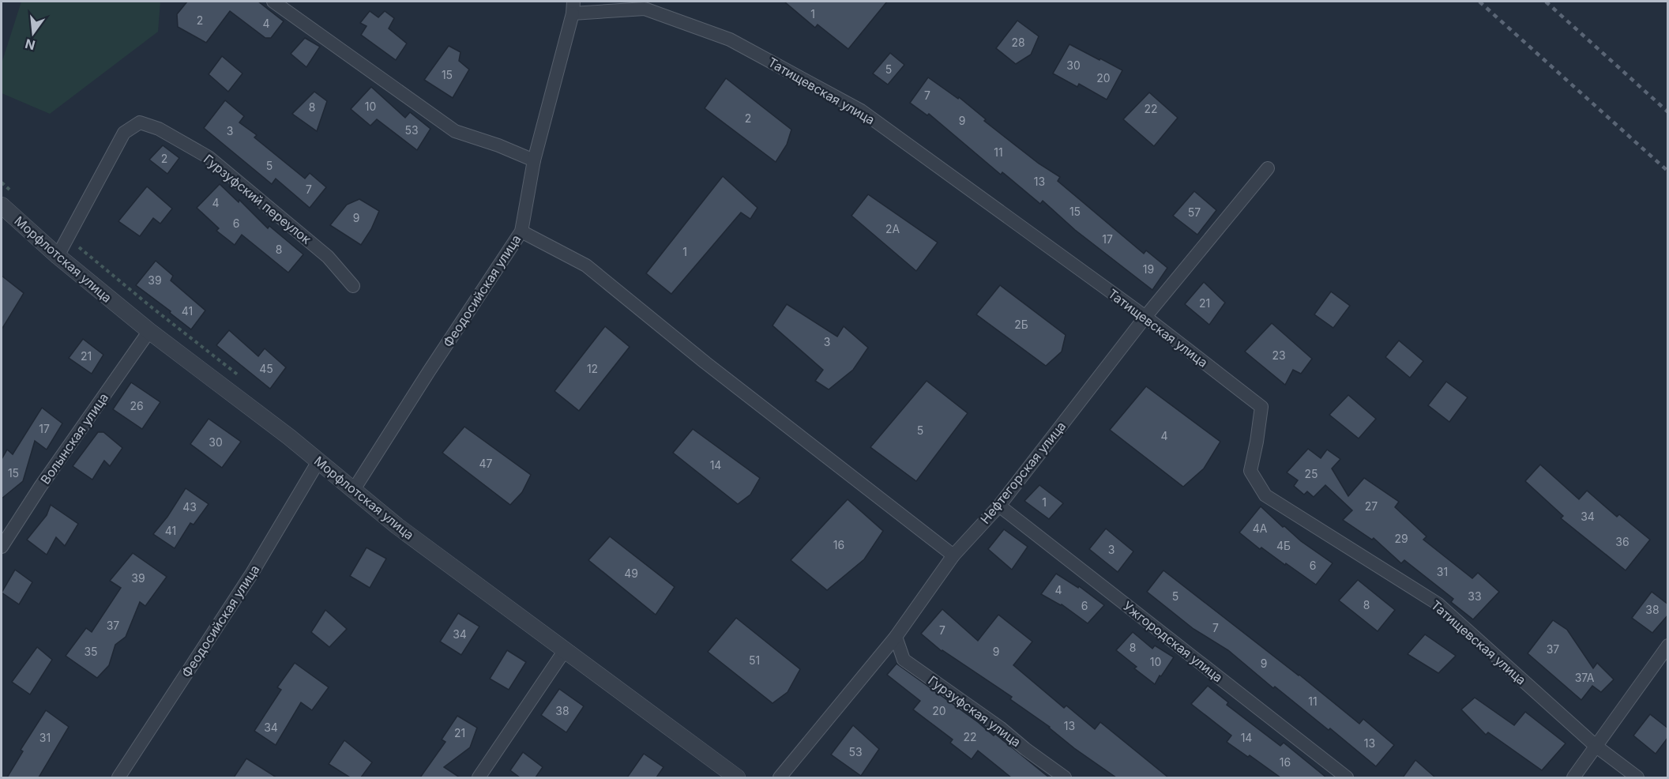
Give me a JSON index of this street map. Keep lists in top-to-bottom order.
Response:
{
  "streets": {
    "street": [
      "Татищевская улица",
      "Гурзуфский переулок",
      "Морфлотская улица",
      "Феодосийская улица",
      "Волынская улица",
      "Нефтегорская улица",
      "Ужгородская улица",
      "Гурзуфская улица"
    ]
  },
  "crossings": [
    ["Татищевская улица", "Феодосийская улица"],
    ["Татищевская улица", "Нефтегорская улица"],
    ["Гурзуфский переулок", "Морфлотская улица"],
    ["Морфлотская улица", "Феодосийская улица"],
    ["Морфлотская улица", "Волынская улица"],
    ["Нефтегорская улица", "Ужгородская улица"],
    ["Нефтегорская улица", "Гурзуфская улица"]
  ],
  "house_numbers": [
    "1",
    "2",
    "4",
    "28",
    "30",
    "5",
    "15",
    "20",
    "7",
    "10",
    "8",
    "22",
    "2",
    "9",
    "53",
    "3",
    "11",
    "2",
    "5",
    "13",
    "7",
    "4",
    "15",
    "57",
    "9",
    "6",
    "2А",
    "17",
    "8",
    "1",
    "19",
    "39",
    "21",
    "41",
    "2Б",
    "3",
    "23",
    "21",
    "45",
    "12",
    "26",
    "17",
    "5",
    "4",
    "30",
    "47",
    "14",
    "15",
    "25",
    "1",
    "27",
    "43",
    "34",
    "4А",
    "41",
    "29",
    "36",
    "16",
    "4Б",
    "3",
    "6",
    "31",
    "49",
    "39",
    "4",
    "5",
    "33",
    "8",
    "6",
    "38",
    "37",
    "7",
    "7",
    "34",
    "8",
    "37",
    "35",
    "9",
    "51",
    "10",
    "9",
    "37А",
    "11",
    "38",
    "20",
    "13",
    "34",
    "21",
    "22",
    "31",
    "14",
    "13",
    "53",
    "16"
  ],
  "north": "bottom"
}
